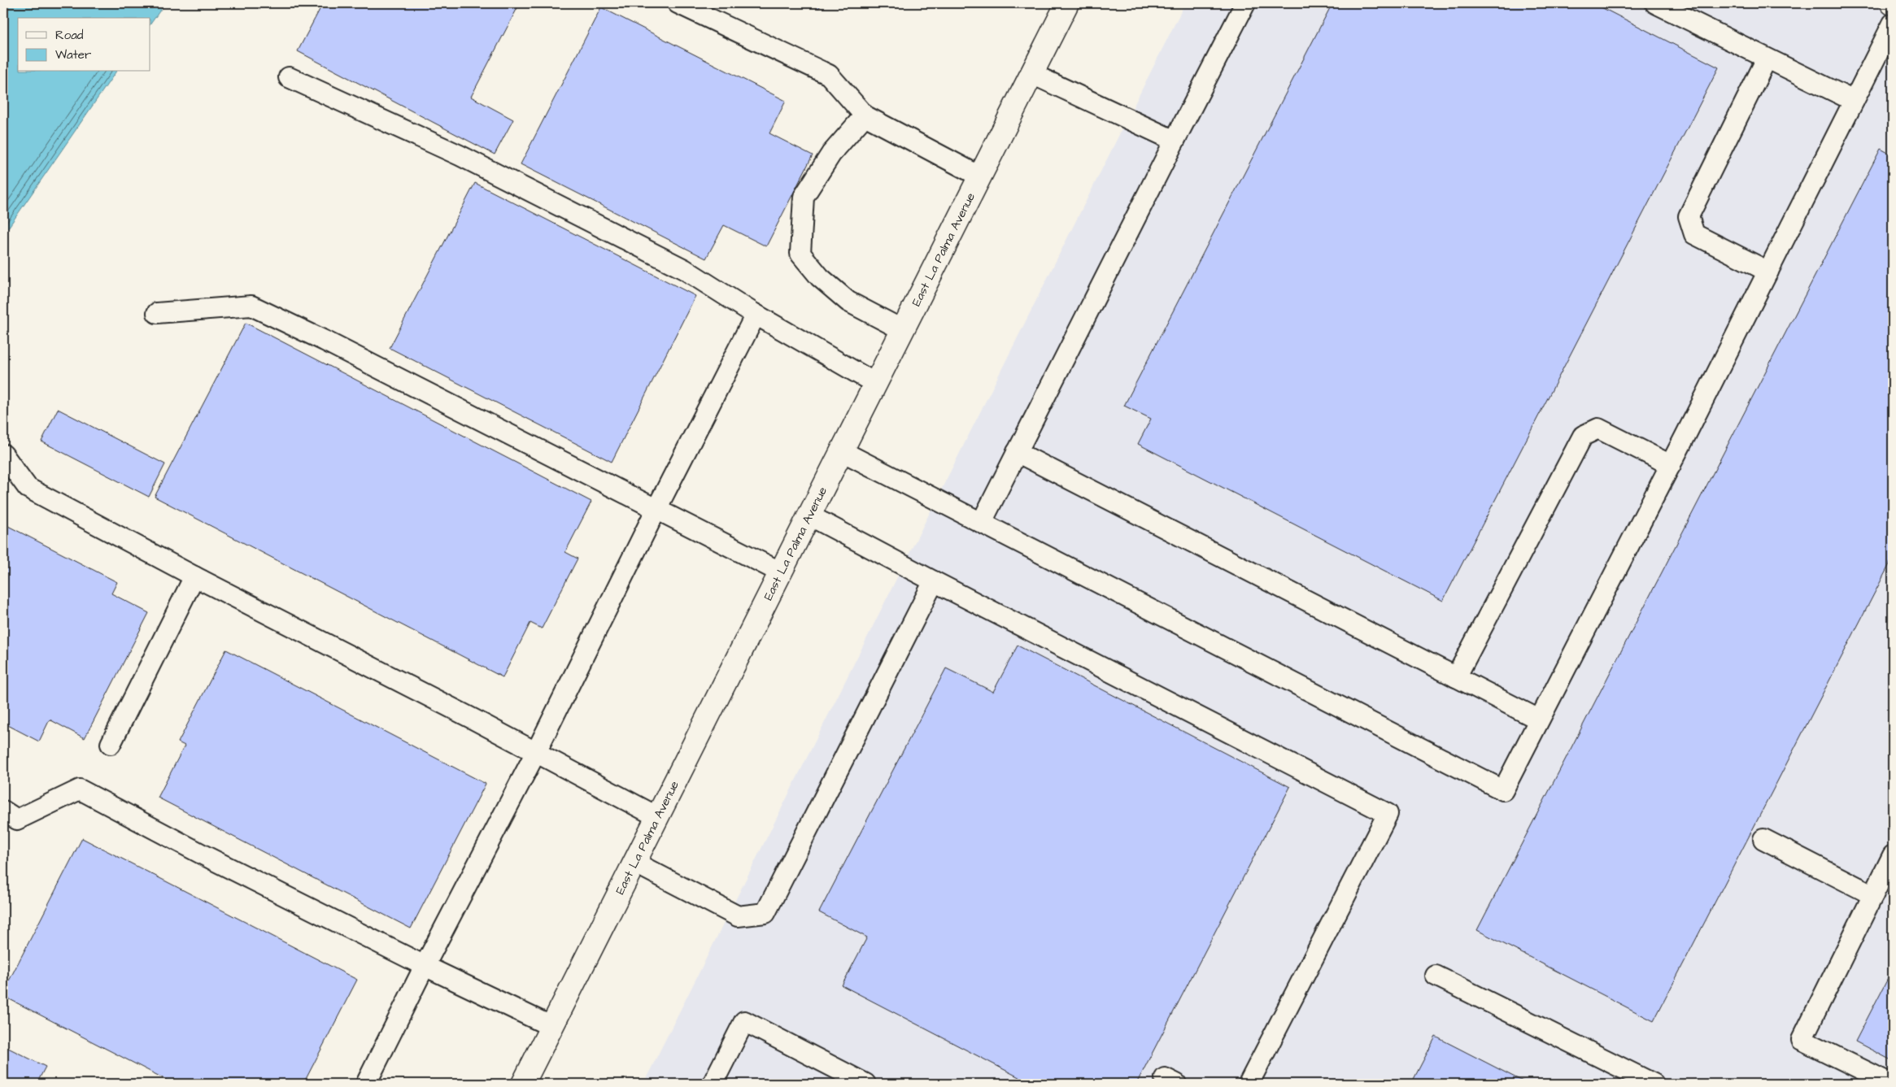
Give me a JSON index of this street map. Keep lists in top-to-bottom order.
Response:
{
  "streets": {
    "main road": ["East La Palma Avenue"]
  },
  "legend": ["Road", "Water"]
}
